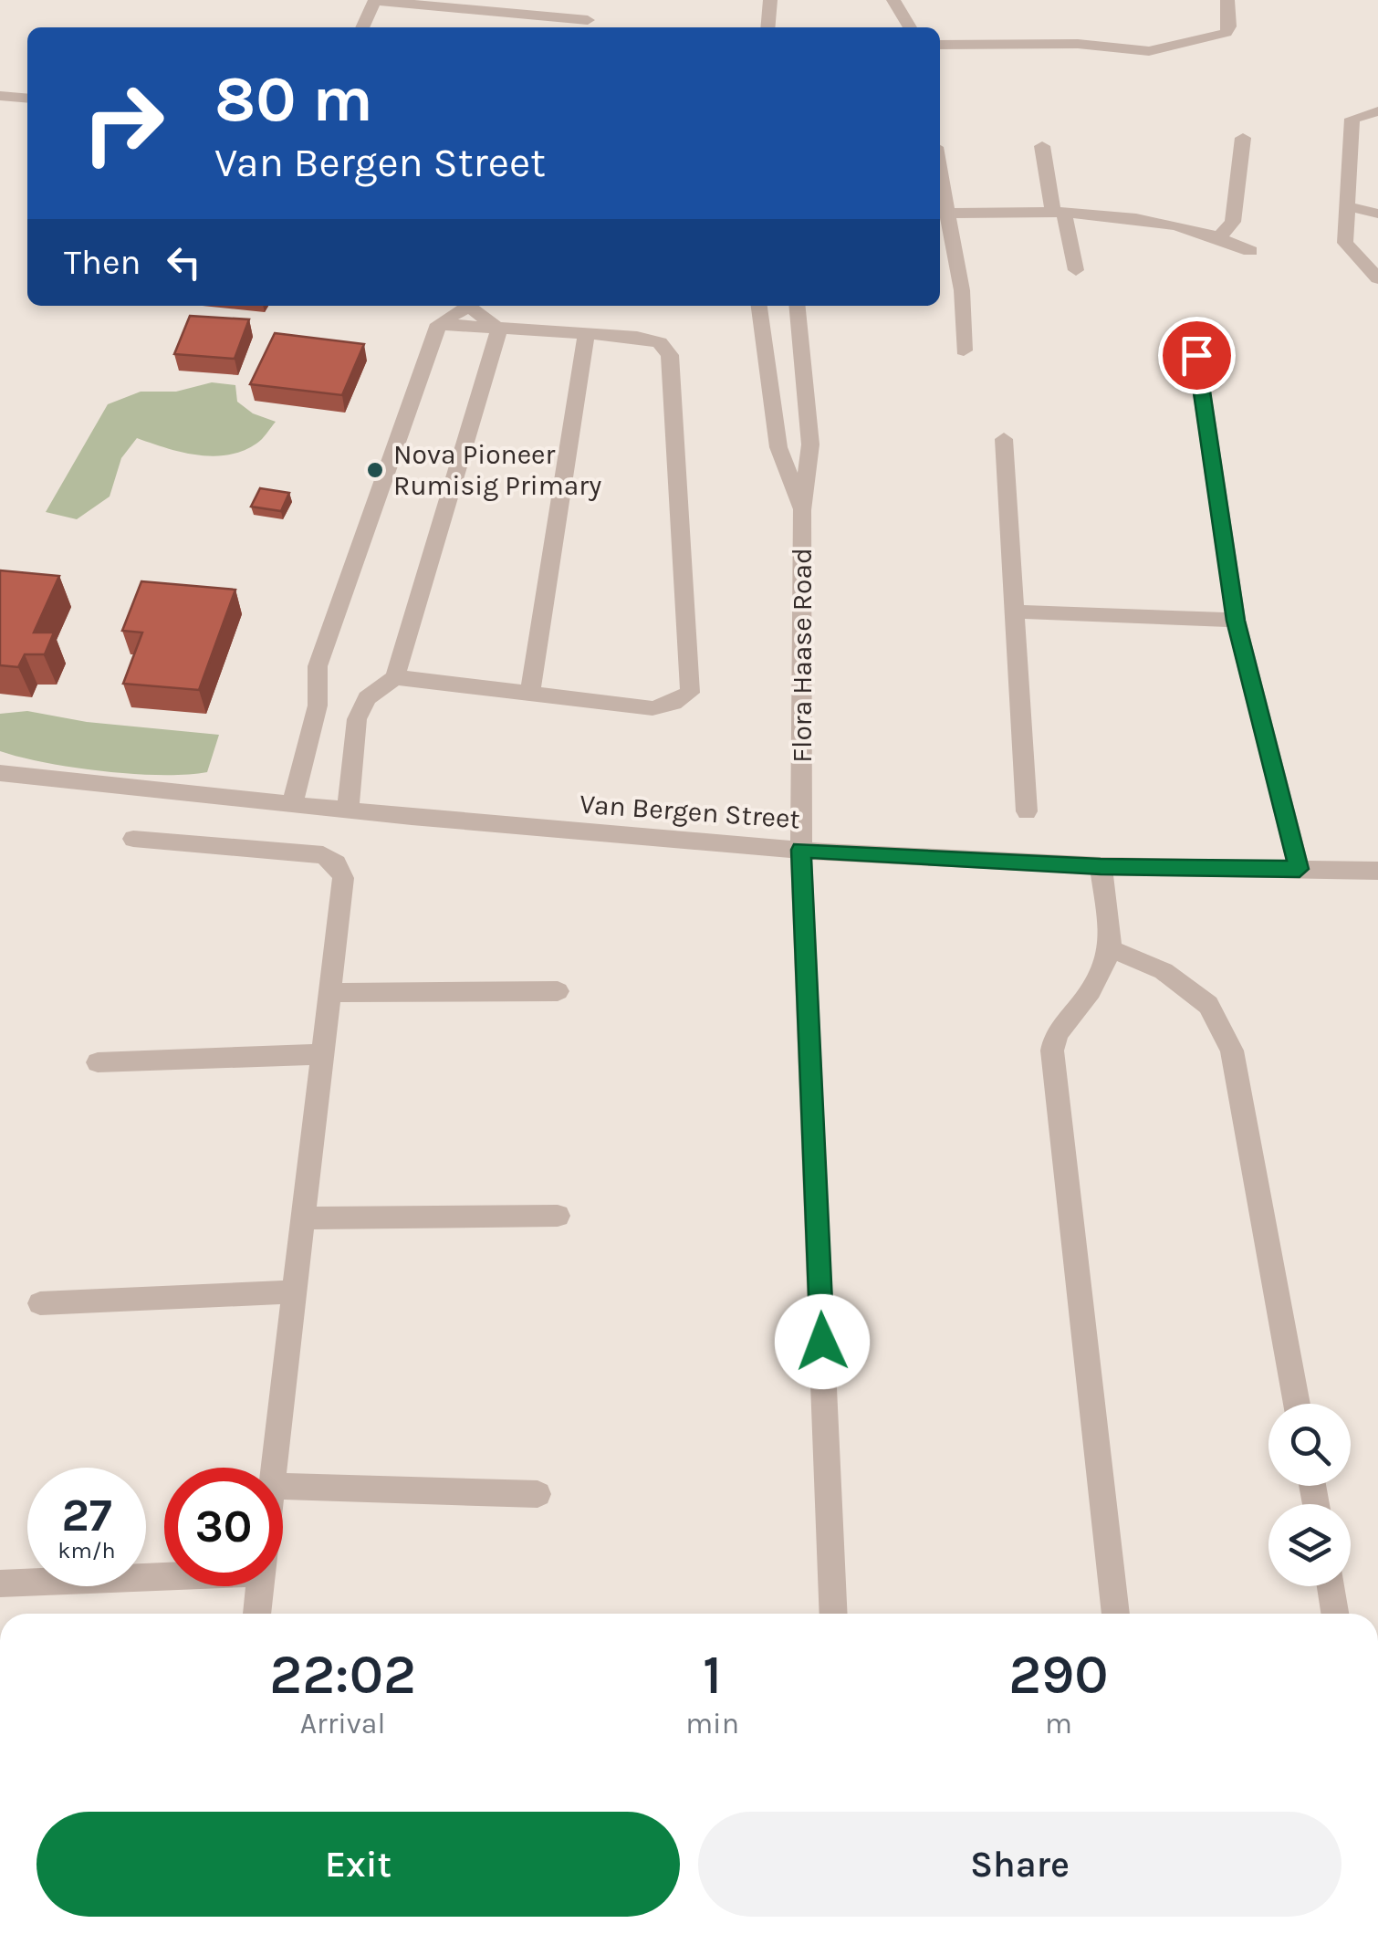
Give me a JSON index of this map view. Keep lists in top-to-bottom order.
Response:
{
  "streets": {
    "street": ["Flora Haase Road", "Van Bergen Street"]
  },
  "crossings": [
    ["Flora Haase Road", "Van Bergen Street"]
  ],
  "places": ["Nova Pioneer Rumisig Primary"],
  "page": {
    "turn": ["80 m", "Van Bergen Street"],
    "then": "Then",
    "speed": "27 km/h",
    "limit": "30",
    "eta": [
      "22:02",
      "Arrival",
      "1",
      "min",
      "290",
      "m"
    ],
    "buttons": ["Exit", "Share"]
  }
}
